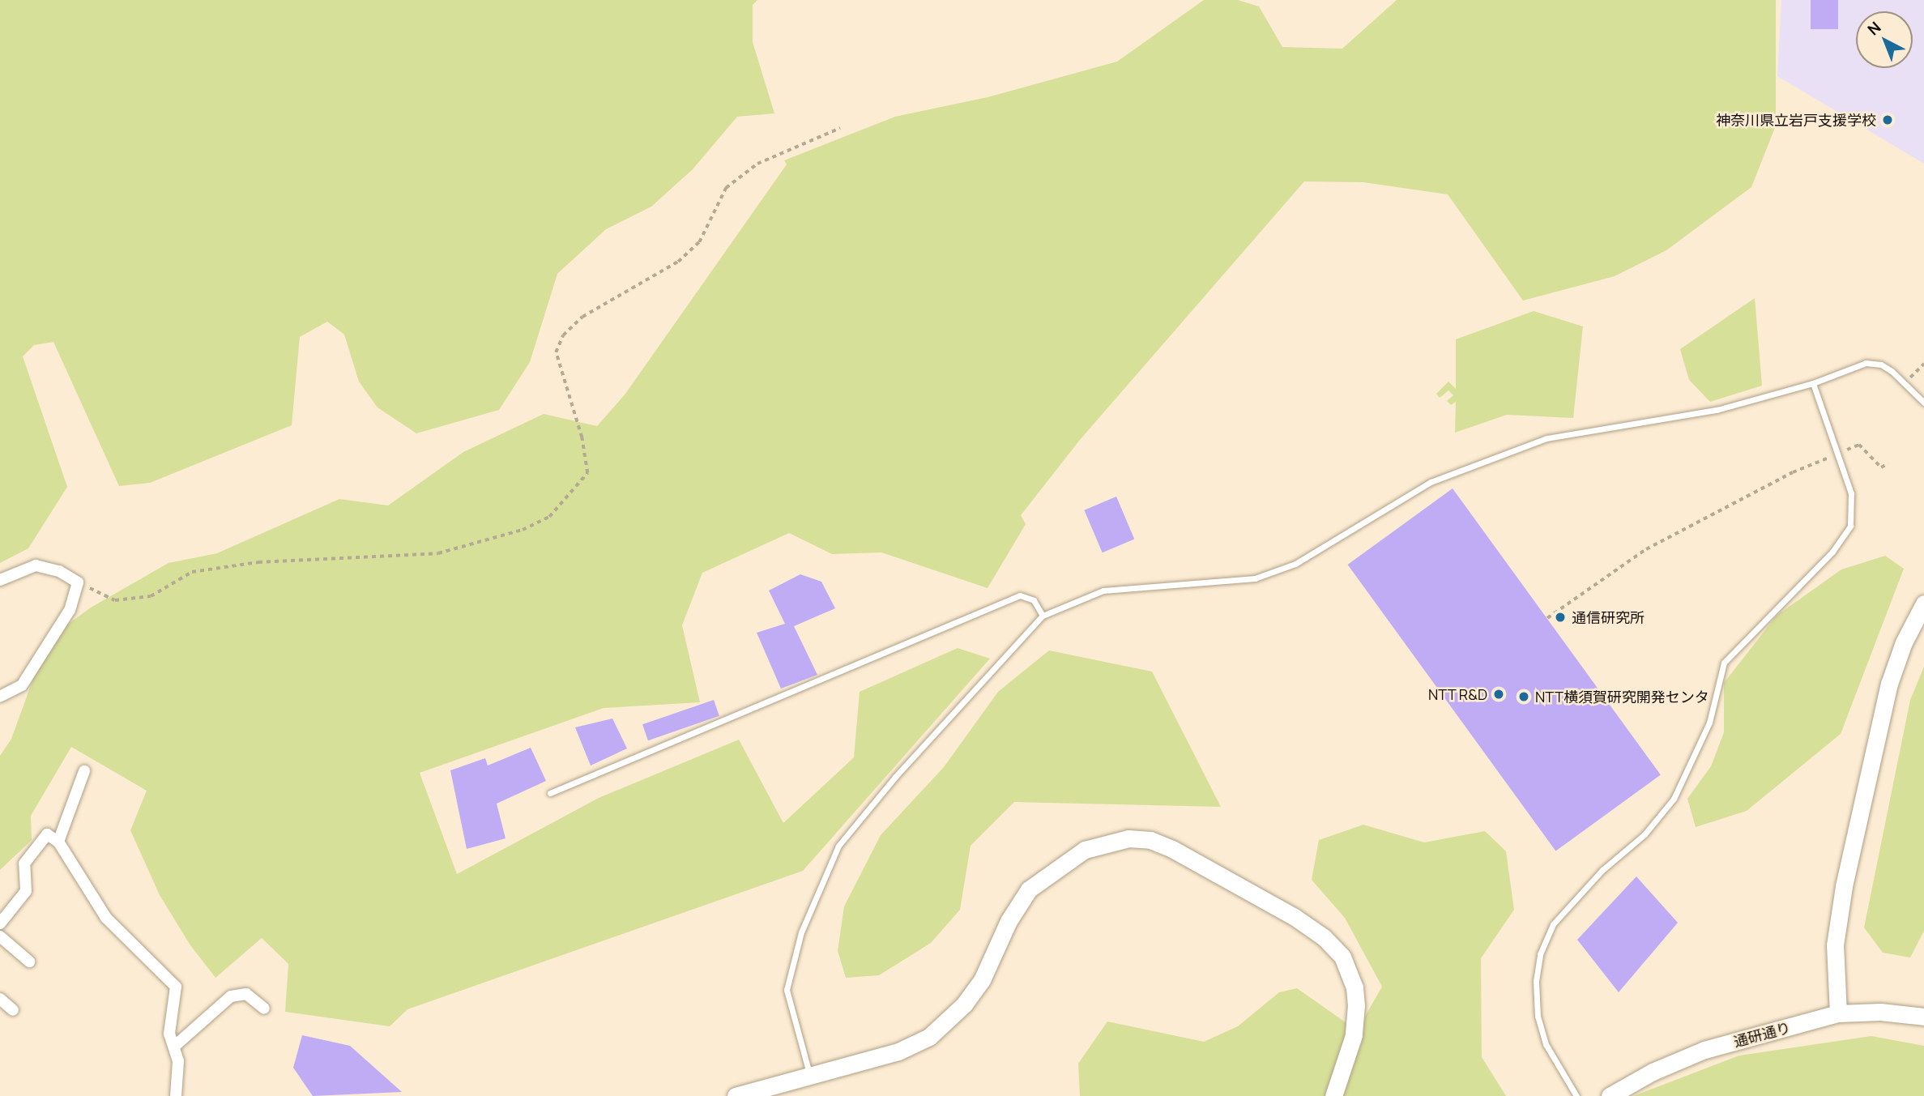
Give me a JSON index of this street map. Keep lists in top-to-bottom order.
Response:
{
  "streets": {
    "street": ["通研通り"]
  },
  "places": [
    "神奈川県立岩戸支援学校",
    "通信研究所",
    "NTT R&D",
    "NTT横須賀研究開発センタ"
  ],
  "north": "top left"
}
